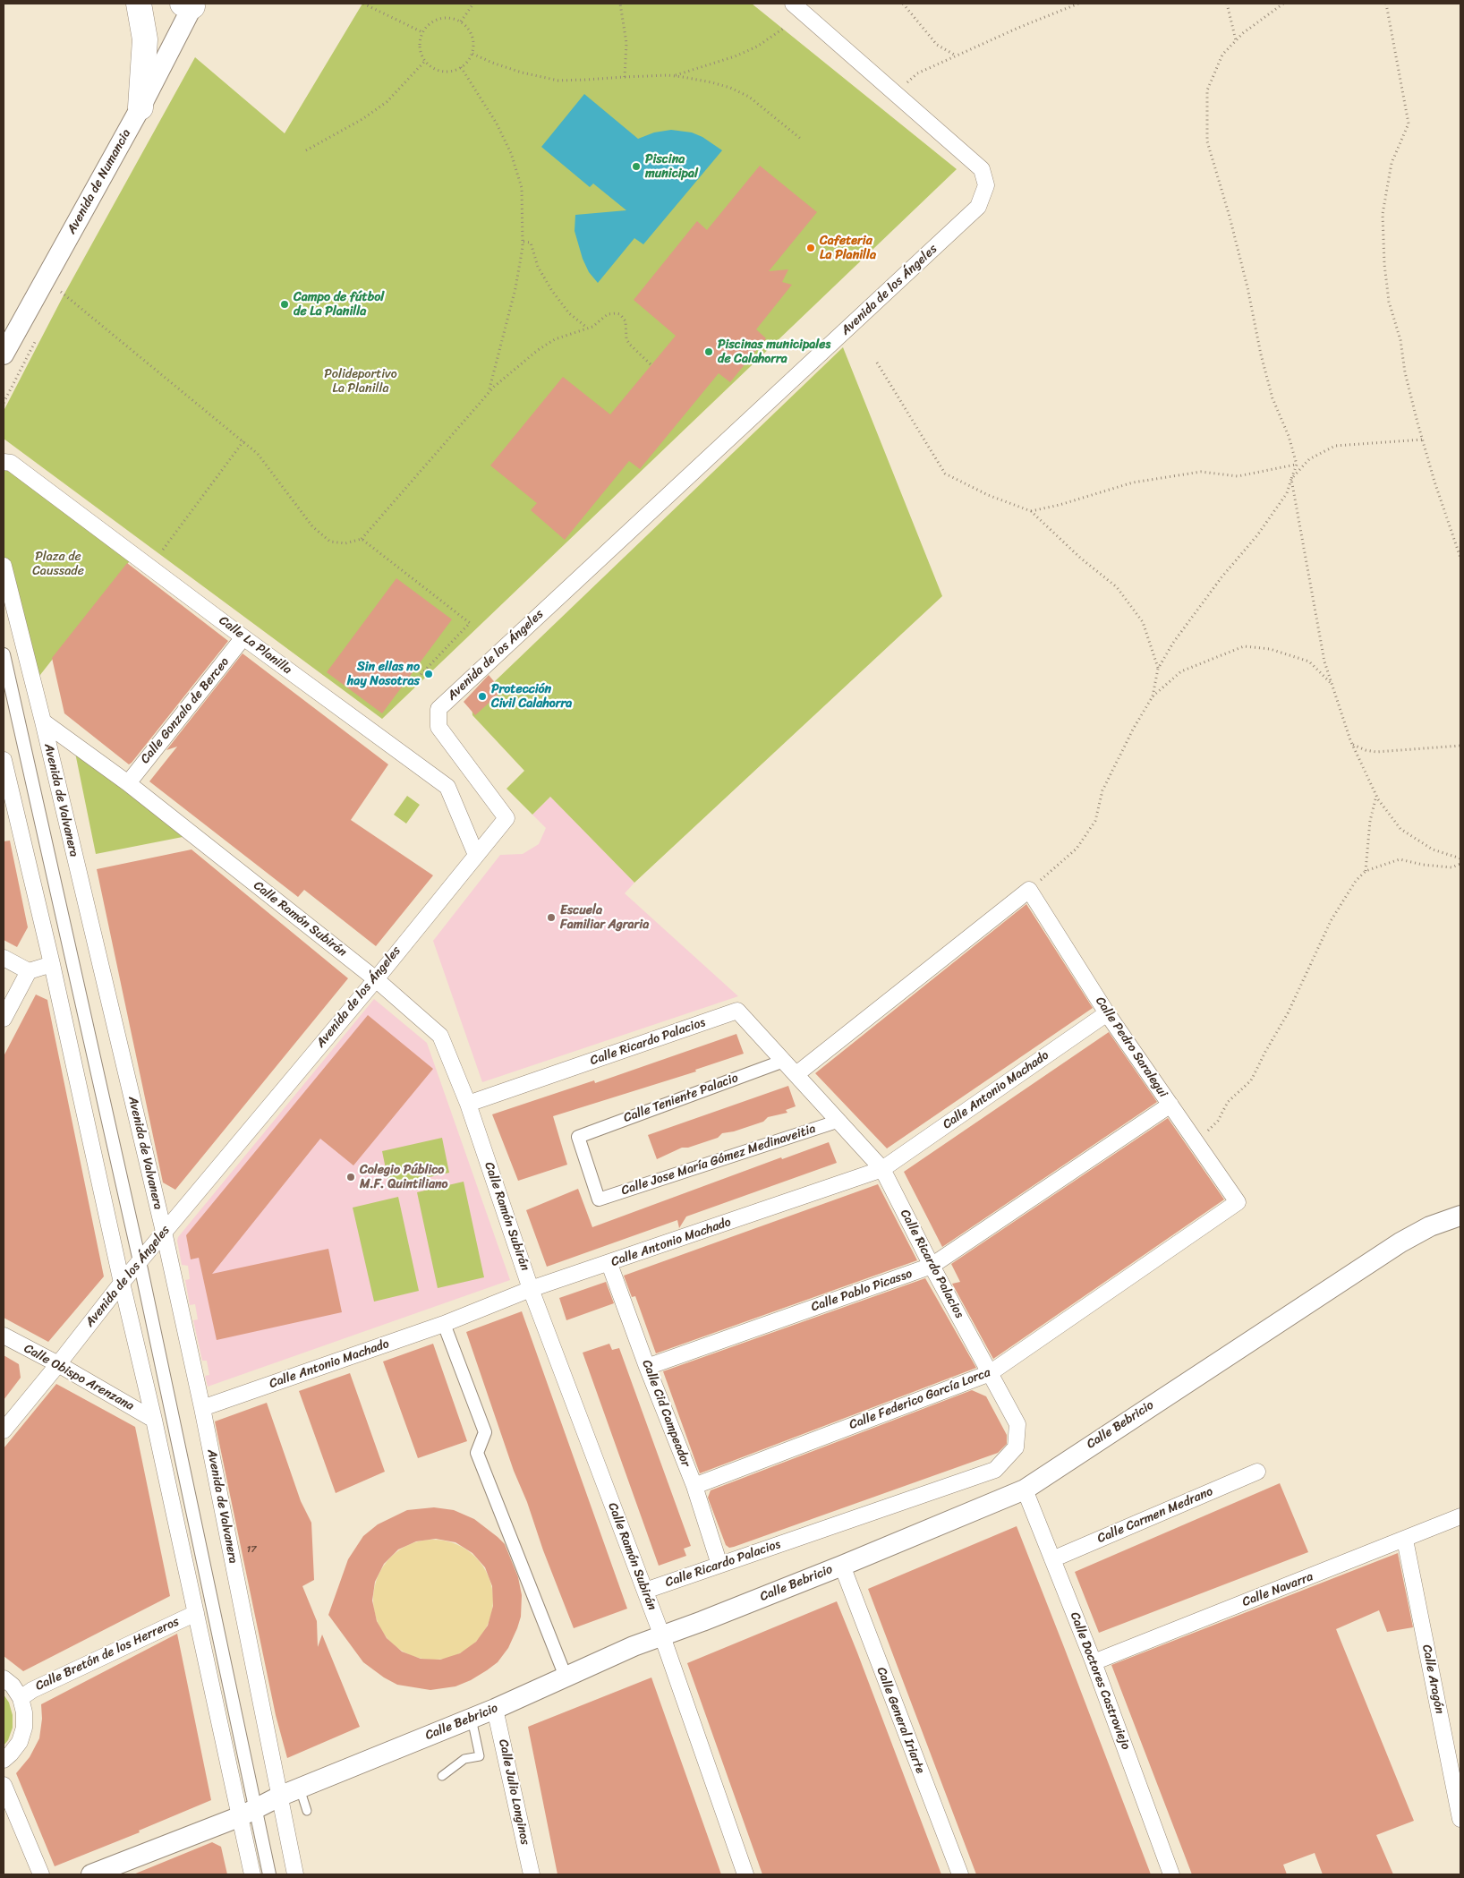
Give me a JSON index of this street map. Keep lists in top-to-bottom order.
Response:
{
  "streets": {
    "street": [
      "Avenida de Numancia",
      "Avenida de los Ángeles",
      "Calle La Planilla",
      "Calle Gonzalo de Berceo",
      "Avenida de Valvanera",
      "Calle Ramón Subirán",
      "Calle Ricardo Palacios",
      "Calle Pedro Saralegui",
      "Calle Antonio Machado",
      "Calle Teniente Palacio",
      "Calle Jose María Gómez Medinaveitia",
      "Calle Pablo Picasso",
      "Calle Obispo Arenzana",
      "Calle Federico García Lorca",
      "Calle Cid Campeador",
      "Calle Bebricio",
      "Calle Carmen Medrano",
      "Calle Navarra",
      "Calle Bretón de los Herreros",
      "Calle Aragón",
      "Calle Doctores Castroviejo",
      "Calle General Iriarte",
      "Calle Julio Longinos"
    ]
  },
  "crossings": [
    ["Avenida de los Ángeles", "Calle La Planilla"],
    ["Avenida de los Ángeles", "Avenida de Valvanera"],
    ["Avenida de los Ángeles", "Calle Ramón Subirán"],
    ["Avenida de los Ángeles", "Calle Obispo Arenzana"],
    ["Calle La Planilla", "Calle Gonzalo de Berceo"],
    ["Calle Gonzalo de Berceo", "Calle Ramón Subirán"],
    ["Avenida de Valvanera", "Calle Ramón Subirán"],
    ["Avenida de Valvanera", "Calle Antonio Machado"],
    ["Avenida de Valvanera", "Calle Obispo Arenzana"],
    ["Avenida de Valvanera", "Calle Bebricio"],
    ["Avenida de Valvanera", "Calle Bretón de los Herreros"],
    ["Calle Ramón Subirán", "Calle Ricardo Palacios"],
    ["Calle Ramón Subirán", "Calle Antonio Machado"],
    ["Calle Ramón Subirán", "Calle Bebricio"],
    ["Calle Ricardo Palacios", "Calle Antonio Machado"],
    ["Calle Ricardo Palacios", "Calle Teniente Palacio"],
    ["Calle Ricardo Palacios", "Calle Jose María Gómez Medinaveitia"],
    ["Calle Ricardo Palacios", "Calle Pablo Picasso"],
    ["Calle Ricardo Palacios", "Calle Federico García Lorca"],
    ["Calle Ricardo Palacios", "Calle Cid Campeador"],
    ["Calle Pedro Saralegui", "Calle Antonio Machado"],
    ["Calle Pedro Saralegui", "Calle Pablo Picasso"],
    ["Calle Pedro Saralegui", "Calle Federico García Lorca"],
    ["Calle Antonio Machado", "Calle Cid Campeador"],
    ["Calle Teniente Palacio", "Calle Jose María Gómez Medinaveitia"],
    ["Calle Pablo Picasso", "Calle Cid Campeador"],
    ["Calle Federico García Lorca", "Calle Cid Campeador"],
    ["Calle Bebricio", "Calle Doctores Castroviejo"],
    ["Calle Bebricio", "Calle General Iriarte"],
    ["Calle Bebricio", "Calle Julio Longinos"],
    ["Calle Carmen Medrano", "Calle Doctores Castroviejo"],
    ["Calle Navarra", "Calle Aragón"],
    ["Calle Navarra", "Calle Doctores Castroviejo"]
  ],
  "parks": ["Polideportivo La Planilla", "Plaza de Caussade"],
  "places": [
    "Piscina municipal",
    "Cafeteria La Planilla",
    "Campo de fútbol de La Planilla",
    "Piscinas municipales de Calahorra",
    "Sin ellas no hay Nosotras",
    "Protección Civil Calahorra",
    "Escuela Familiar Agraria",
    "Colegio Público M.F. Quintiliano"
  ],
  "house_numbers": ["17"]
}
